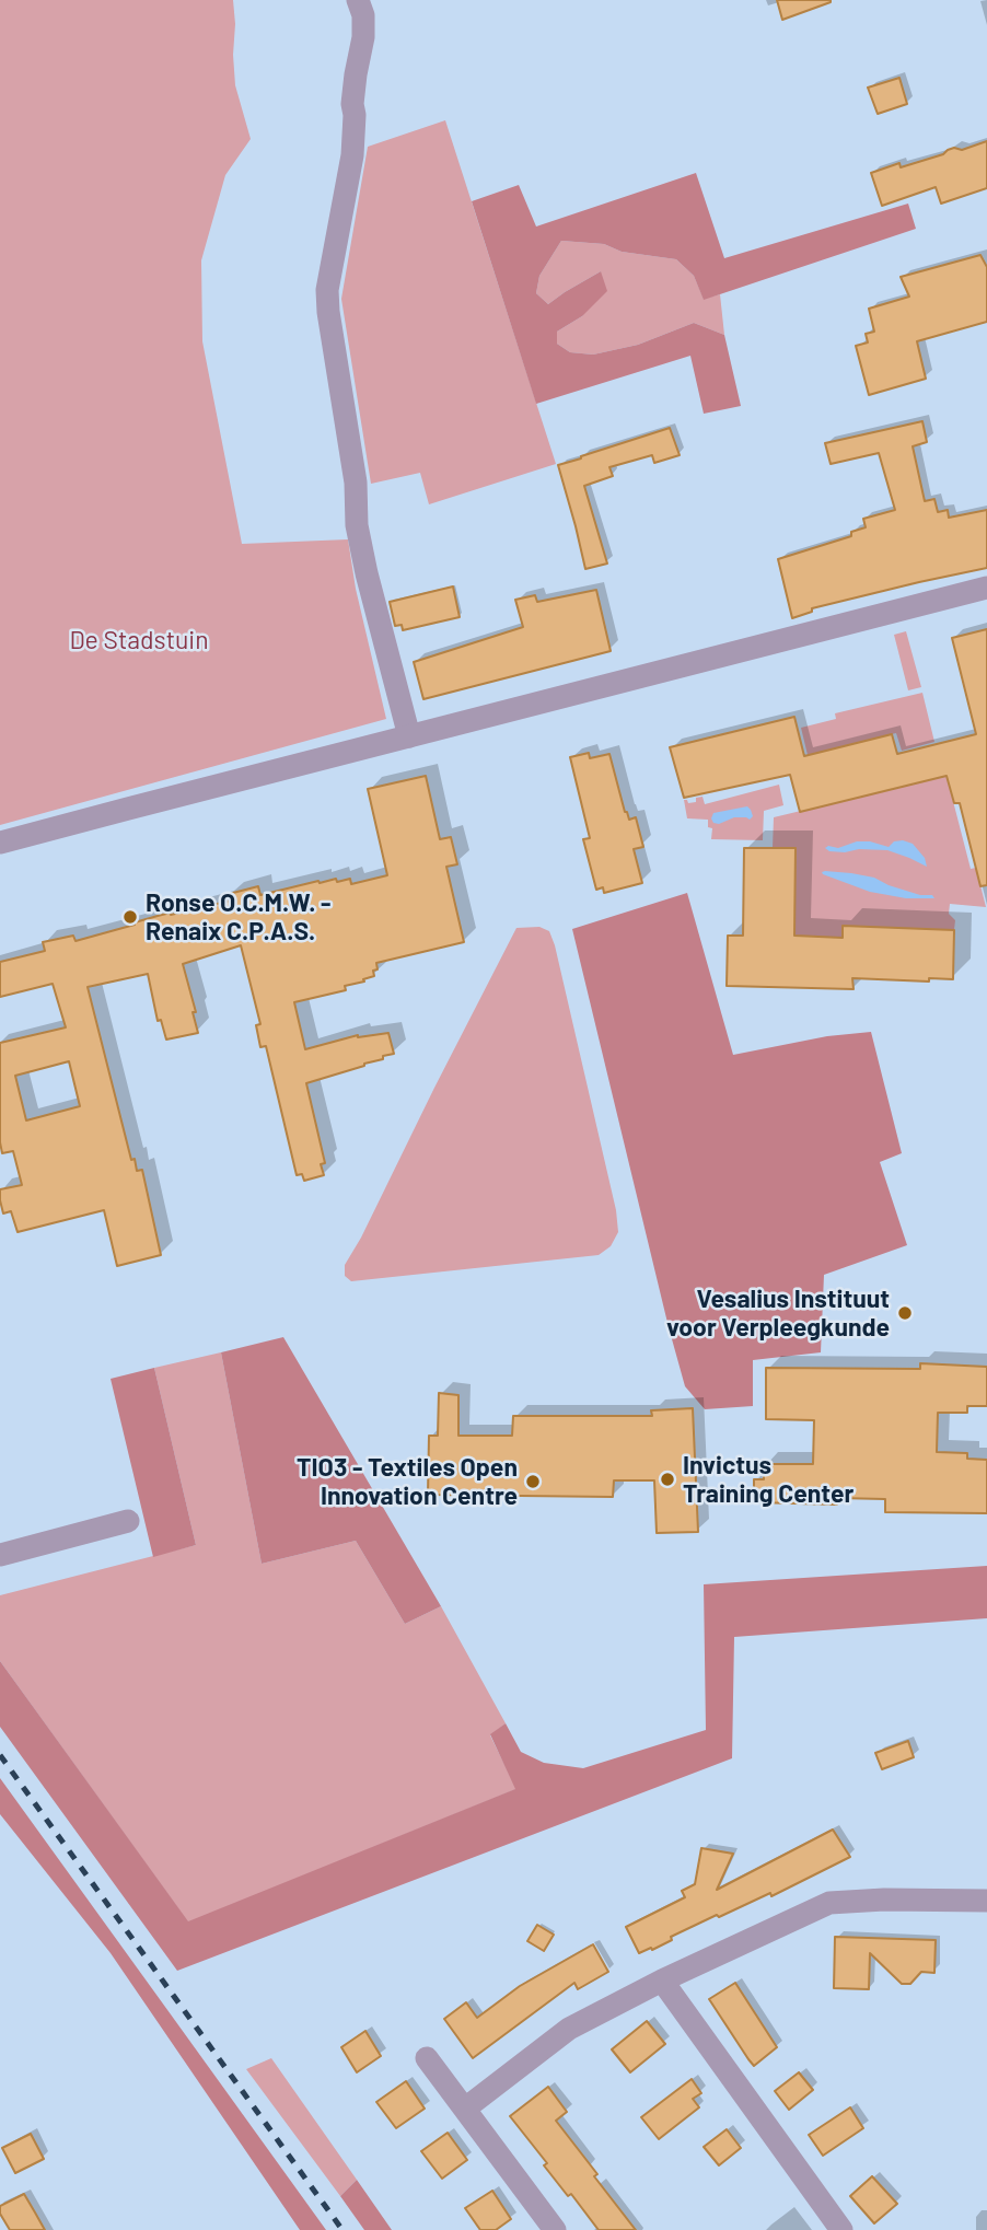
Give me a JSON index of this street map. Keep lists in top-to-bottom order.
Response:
{
  "parks": ["De Stadstuin"],
  "places": [
    "Ronse O.C.M.W. - Renaix C.P.A.S.",
    "Vesalius Instituut voor Verpleegkunde",
    "Invictus Training Center",
    "TIO3 - Textiles Open Innovation Centre"
  ]
}
